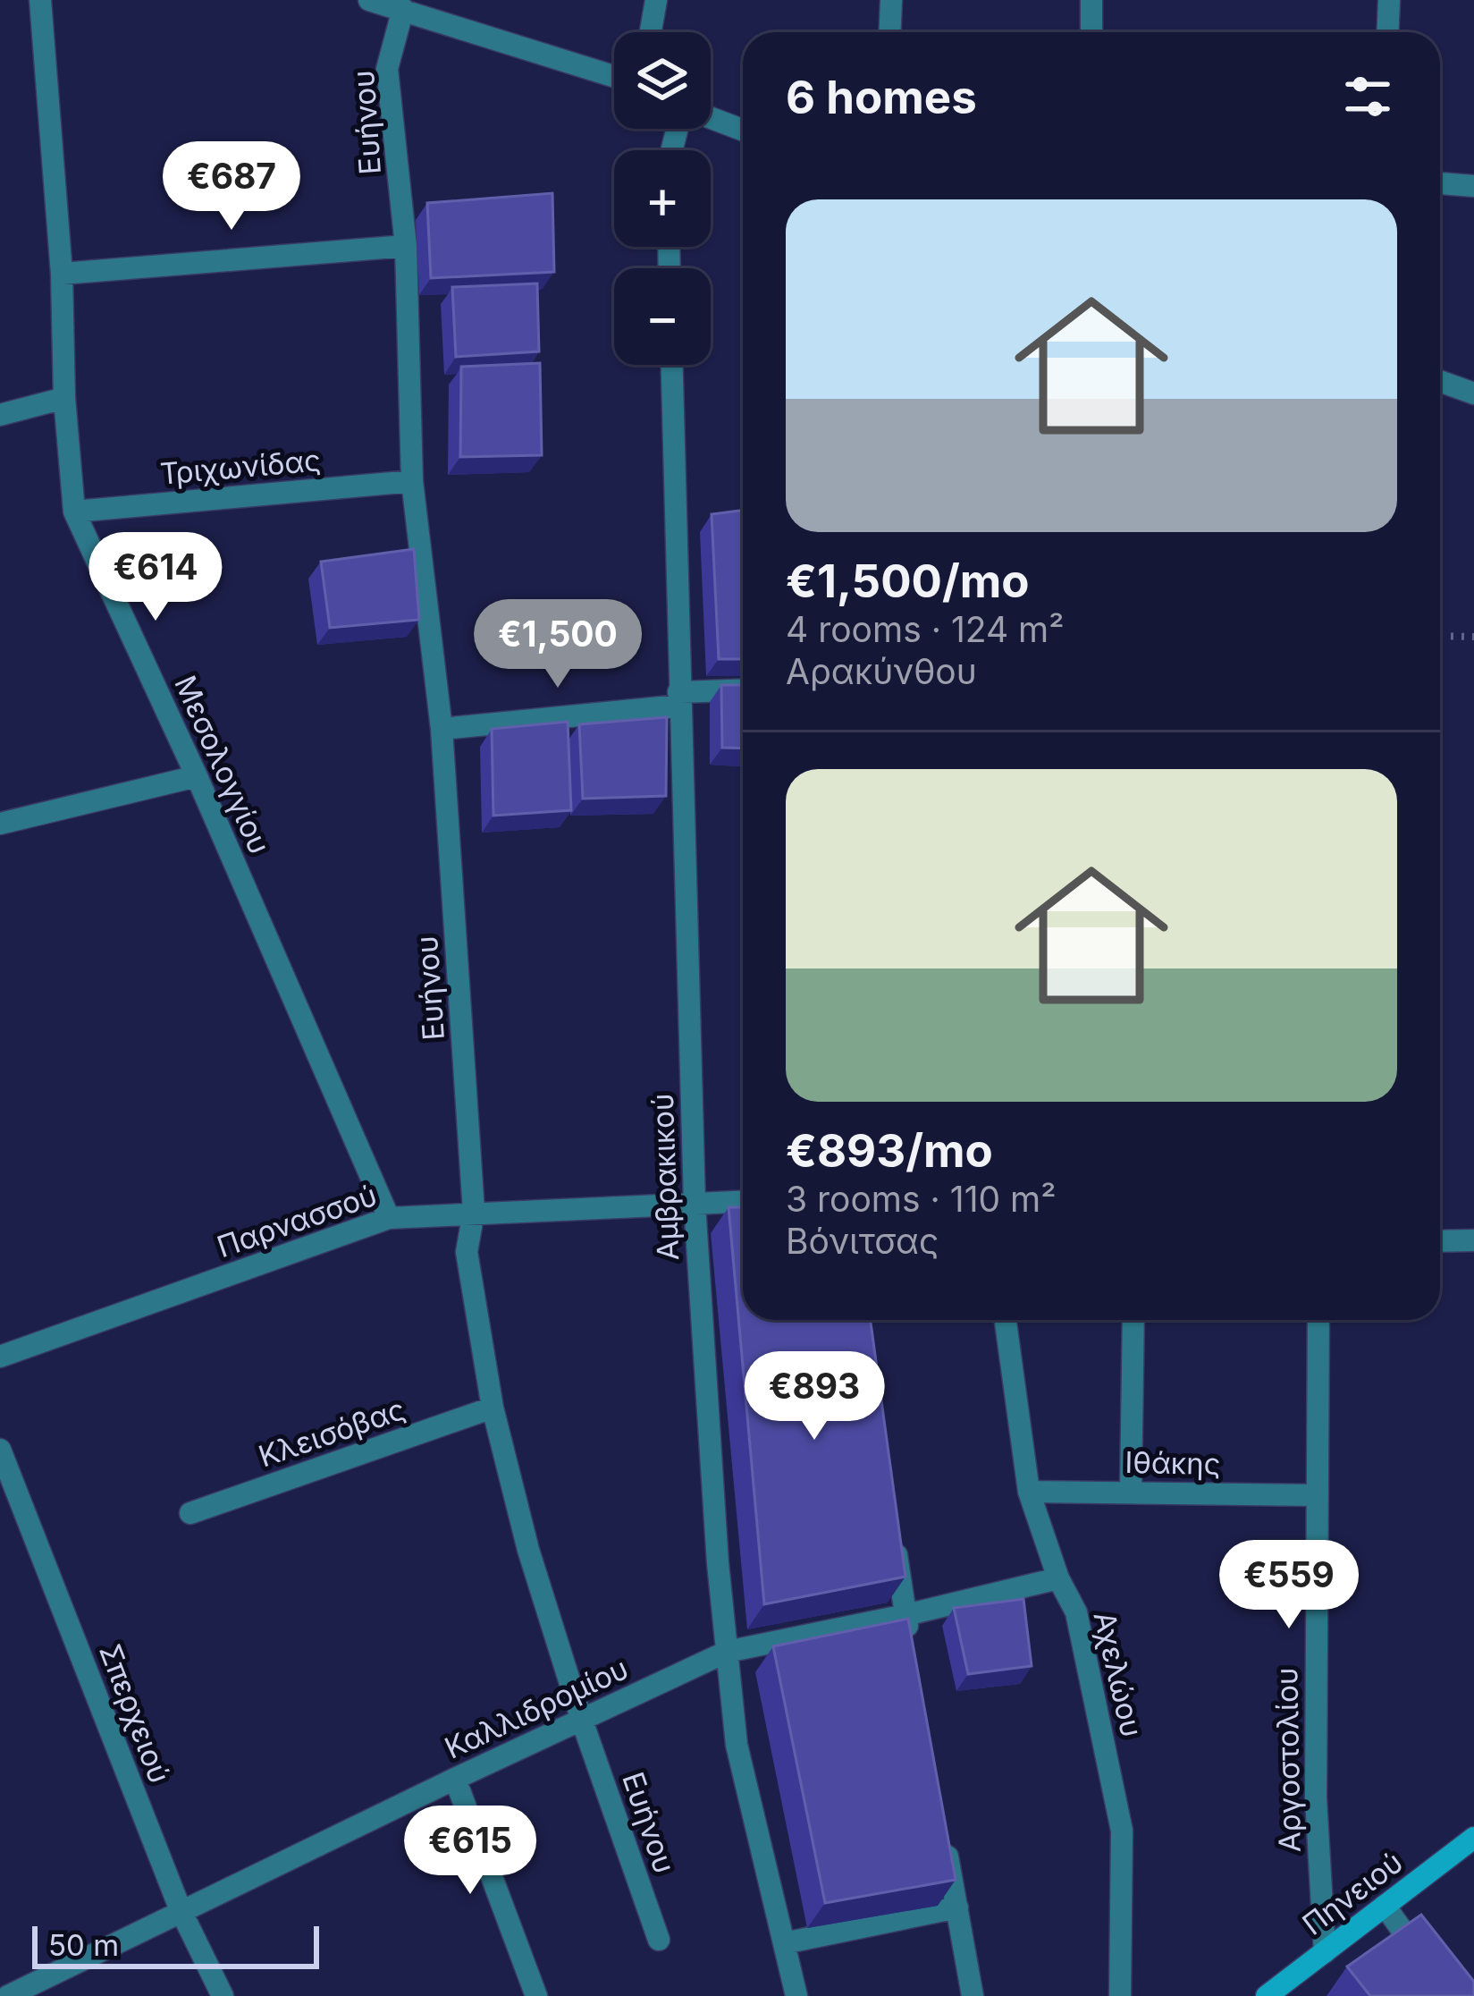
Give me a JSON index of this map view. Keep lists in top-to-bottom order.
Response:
{
  "streets": {
    "main road": ["Πηνειού"],
    "street": [
      "Ευήνου",
      "Τριχωνίδας",
      "Μεσολογγίου",
      "Αμβρακικού",
      "Παρνασσού",
      "Κλεισόβας",
      "Ιθάκης",
      "Αχελώου",
      "Καλλιδρομίου",
      "Σπερχειού",
      "Αργοστολίου"
    ]
  },
  "crossings": [
    ["Ευήνου", "Τριχωνίδας"],
    ["Ευήνου", "Παρνασσού"],
    ["Ευήνου", "Κλεισόβας"],
    ["Ευήνου", "Καλλιδρομίου"],
    ["Τριχωνίδας", "Μεσολογγίου"],
    ["Μεσολογγίου", "Παρνασσού"],
    ["Αμβρακικού", "Παρνασσού"],
    ["Αμβρακικού", "Καλλιδρομίου"],
    ["Ιθάκης", "Αχελώου"],
    ["Ιθάκης", "Αργοστολίου"],
    ["Αχελώου", "Καλλιδρομίου"],
    ["Καλλιδρομίου", "Σπερχειού"],
    ["Αργοστολίου", "Πηνειού"]
  ],
  "scale_bar": "50 m",
  "page": {
    "map_buttons": ["+", "−"],
    "heading": "6 homes",
    "price": [
      "€687",
      "€614",
      "€1,500",
      "€893",
      "€559",
      "€615"
    ],
    "list": [
      {
        "name": "€1,500/mo",
        "note": "4 rooms · 124 m² · Αρακύνθου"
      },
      {
        "name": "€893/mo",
        "note": "3 rooms · 110 m² · Βόνιτσας"
      }
    ],
    "scale": "50 m"
  }
}
